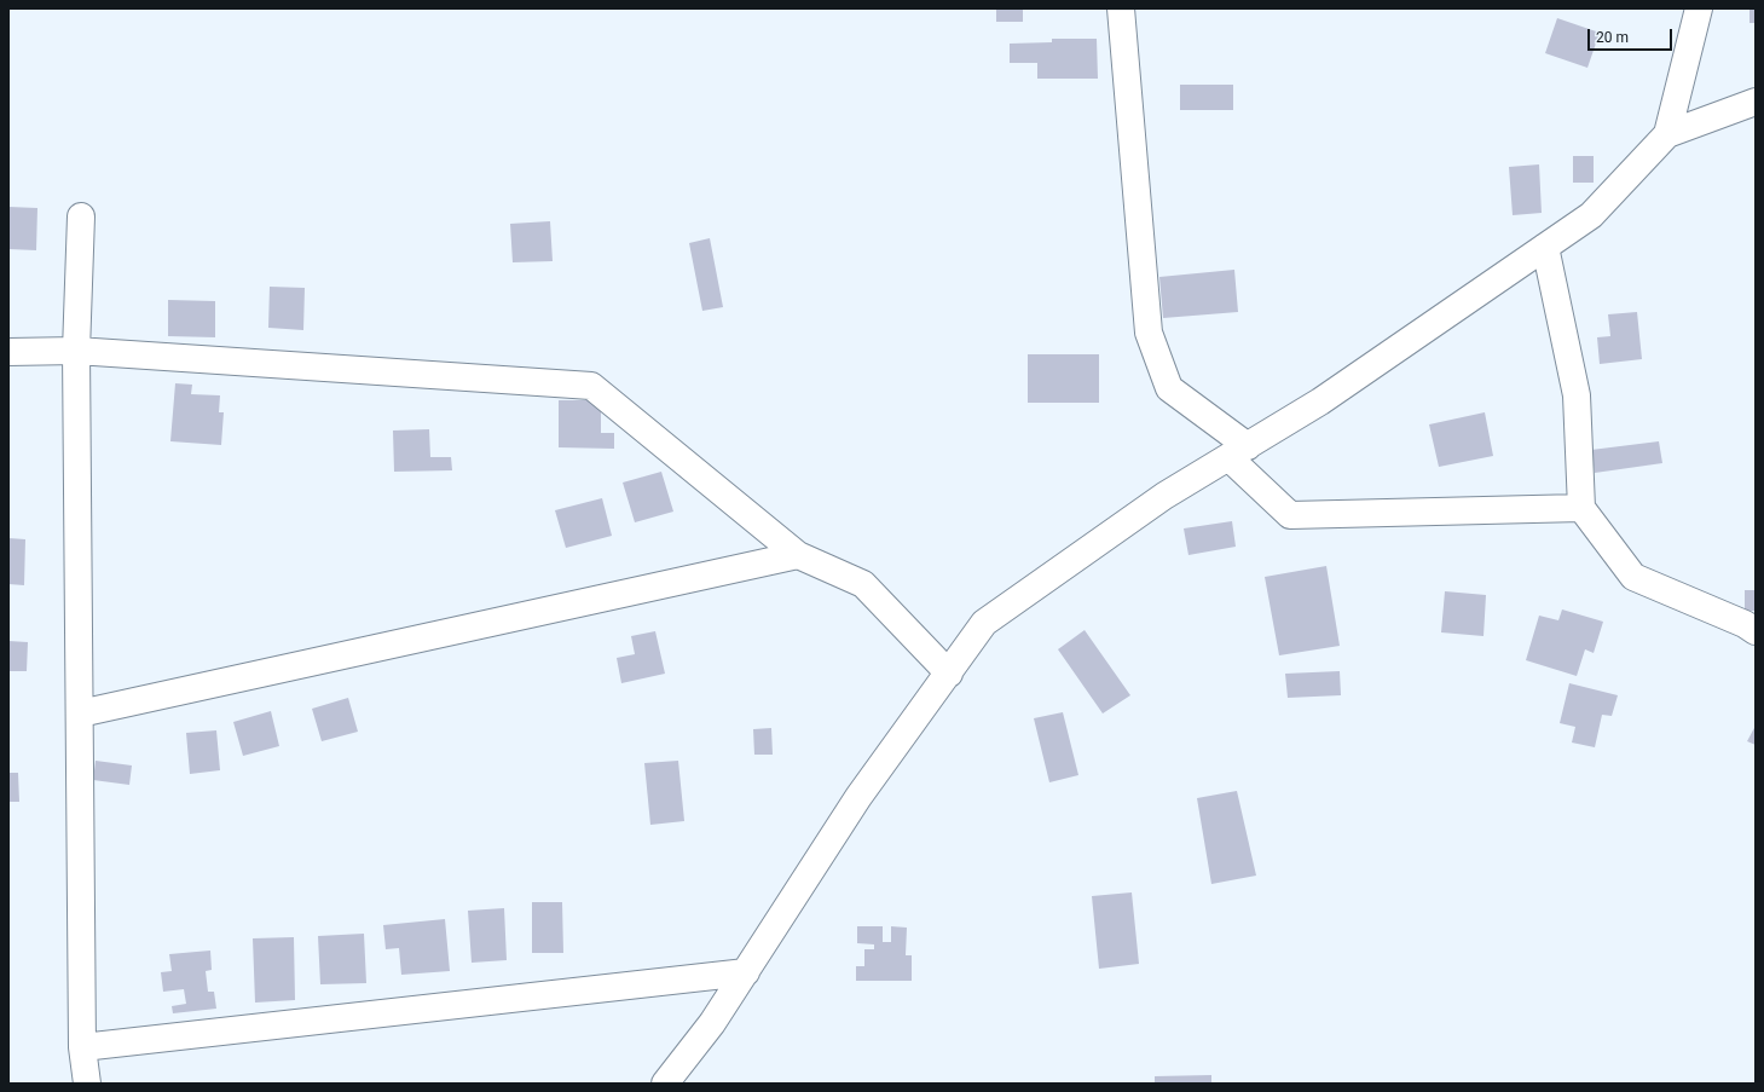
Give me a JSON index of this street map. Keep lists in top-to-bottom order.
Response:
{
  "scale_bar": "20 m"
}
